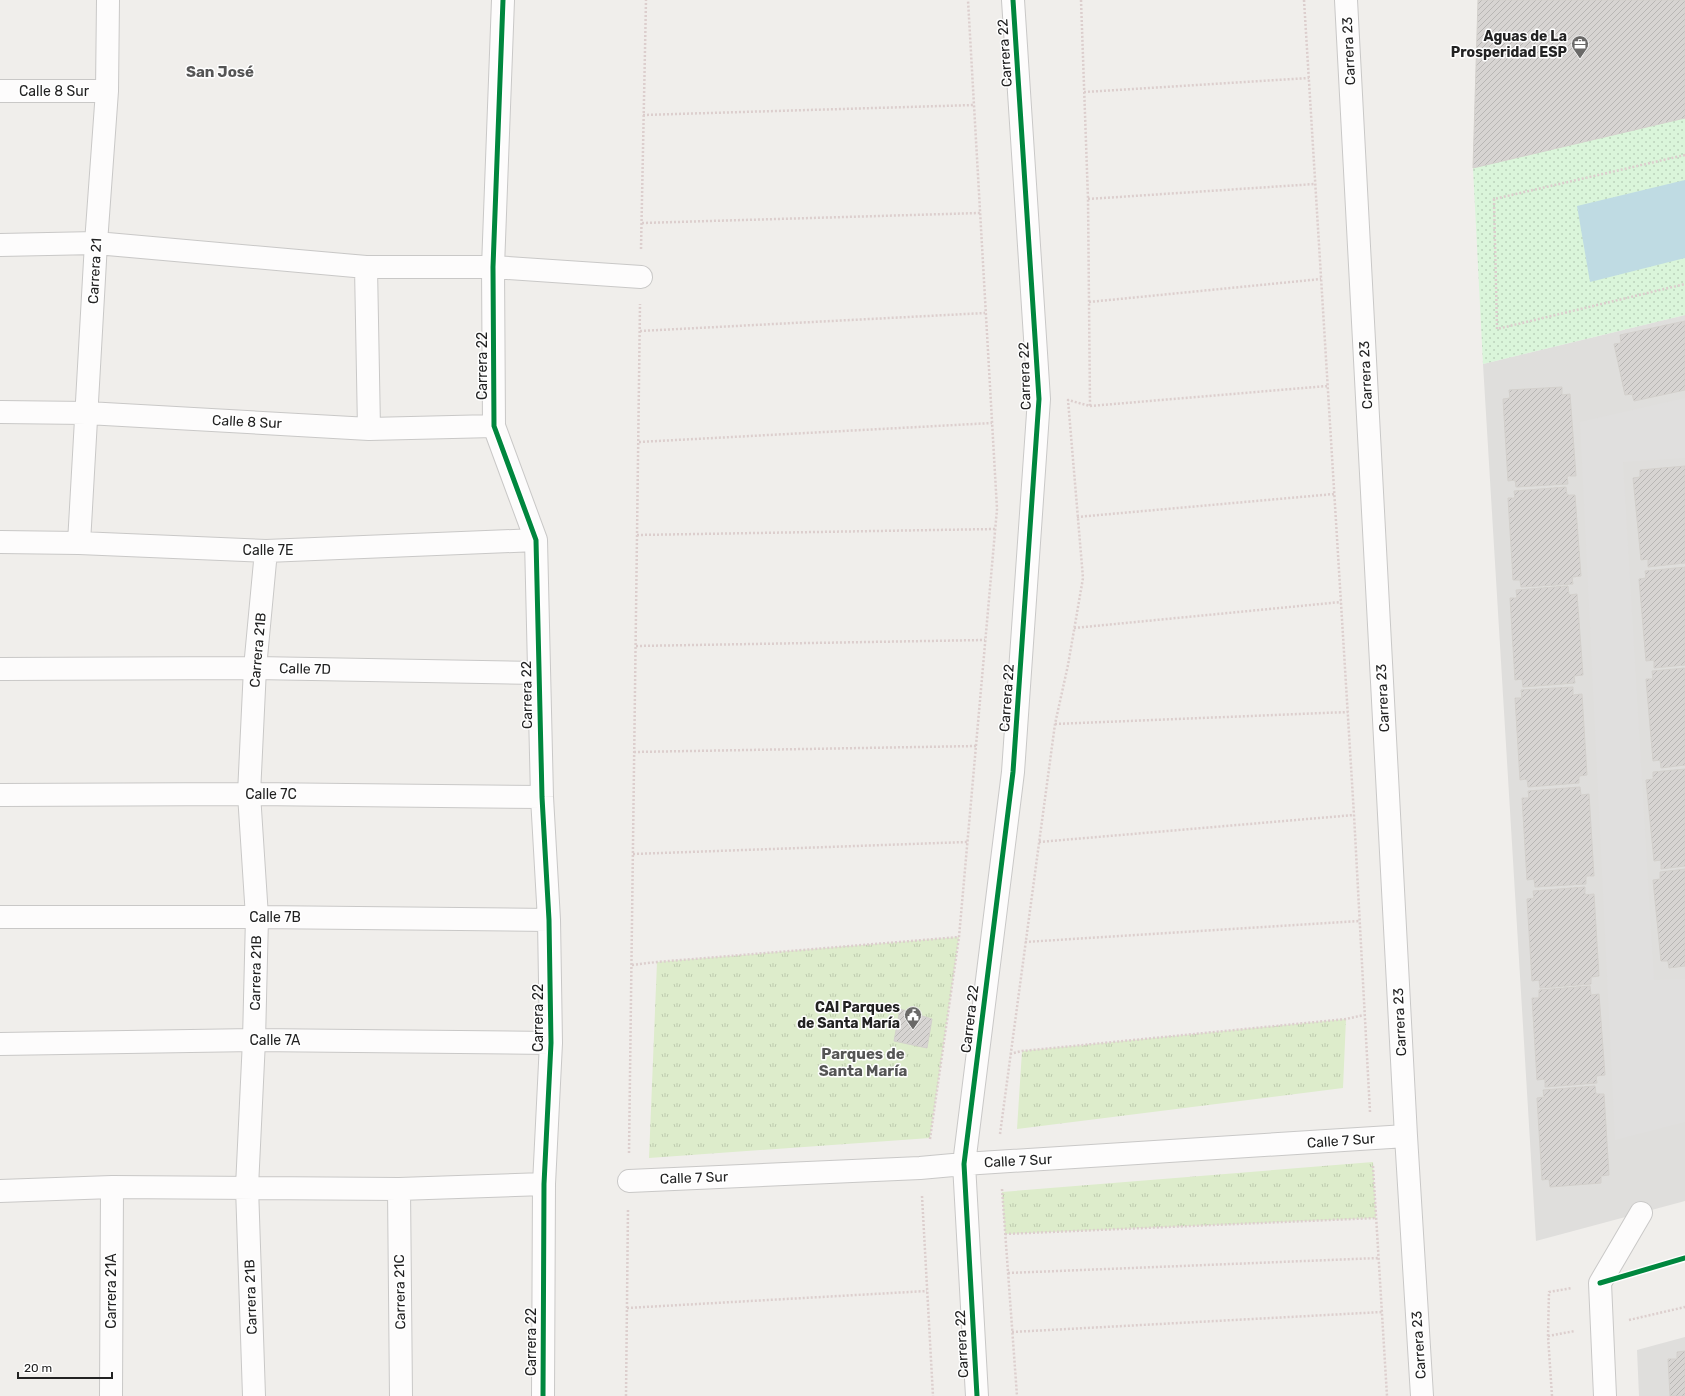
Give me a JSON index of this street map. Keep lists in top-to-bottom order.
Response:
{
  "streets": {
    "street": [
      "Carrera 23",
      "Carrera 22",
      "Calle 8 Sur",
      "Carrera 21",
      "Calle 7E",
      "Carrera 21B",
      "Calle 7D",
      "Calle 7C",
      "Calle 7B",
      "Calle 7A",
      "Calle 7 Sur",
      "Carrera 21A",
      "Carrera 21C"
    ]
  },
  "crossings": [
    ["Carrera 23", "Calle 7 Sur"],
    ["Carrera 22", "Calle 8 Sur"],
    ["Carrera 22", "Calle 7E"],
    ["Carrera 22", "Calle 7D"],
    ["Carrera 22", "Calle 7C"],
    ["Carrera 22", "Calle 7B"],
    ["Carrera 22", "Calle 7A"],
    ["Carrera 22", "Calle 7 Sur"],
    ["Calle 8 Sur", "Carrera 21"],
    ["Carrera 21", "Calle 7E"],
    ["Calle 7E", "Carrera 21B"],
    ["Carrera 21B", "Calle 7D"],
    ["Carrera 21B", "Calle 7C"],
    ["Carrera 21B", "Calle 7B"],
    ["Carrera 21B", "Calle 7A"]
  ],
  "districts": ["San José", "Parques de Santa María"],
  "places": {
    "office": ["Aguas de La Prosperidad ESP"],
    "public building": ["CAI Parques de Santa María"]
  },
  "scale_bar": "20 m"
}
